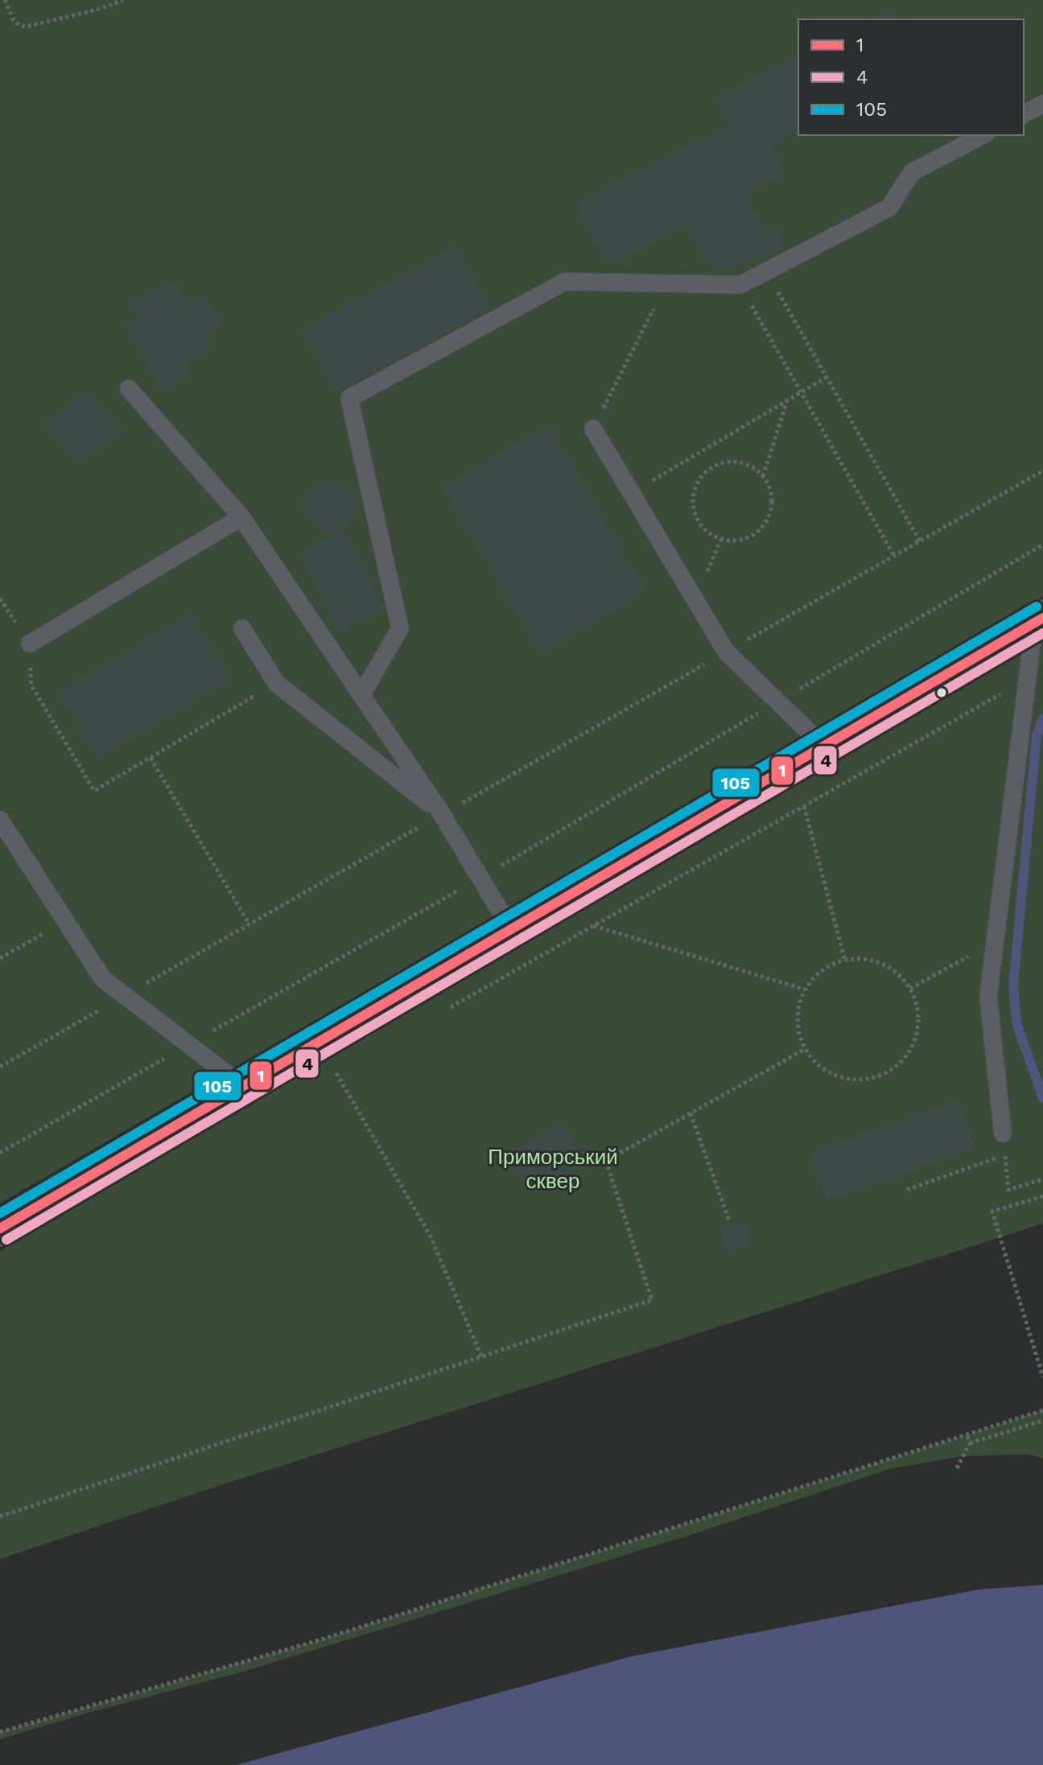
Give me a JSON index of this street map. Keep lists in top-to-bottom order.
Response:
{
  "parks": ["Приморський сквер"],
  "lines": ["transit line 105", "transit line 1", "transit line 4"],
  "legend": ["1", "4", "105"]
}
